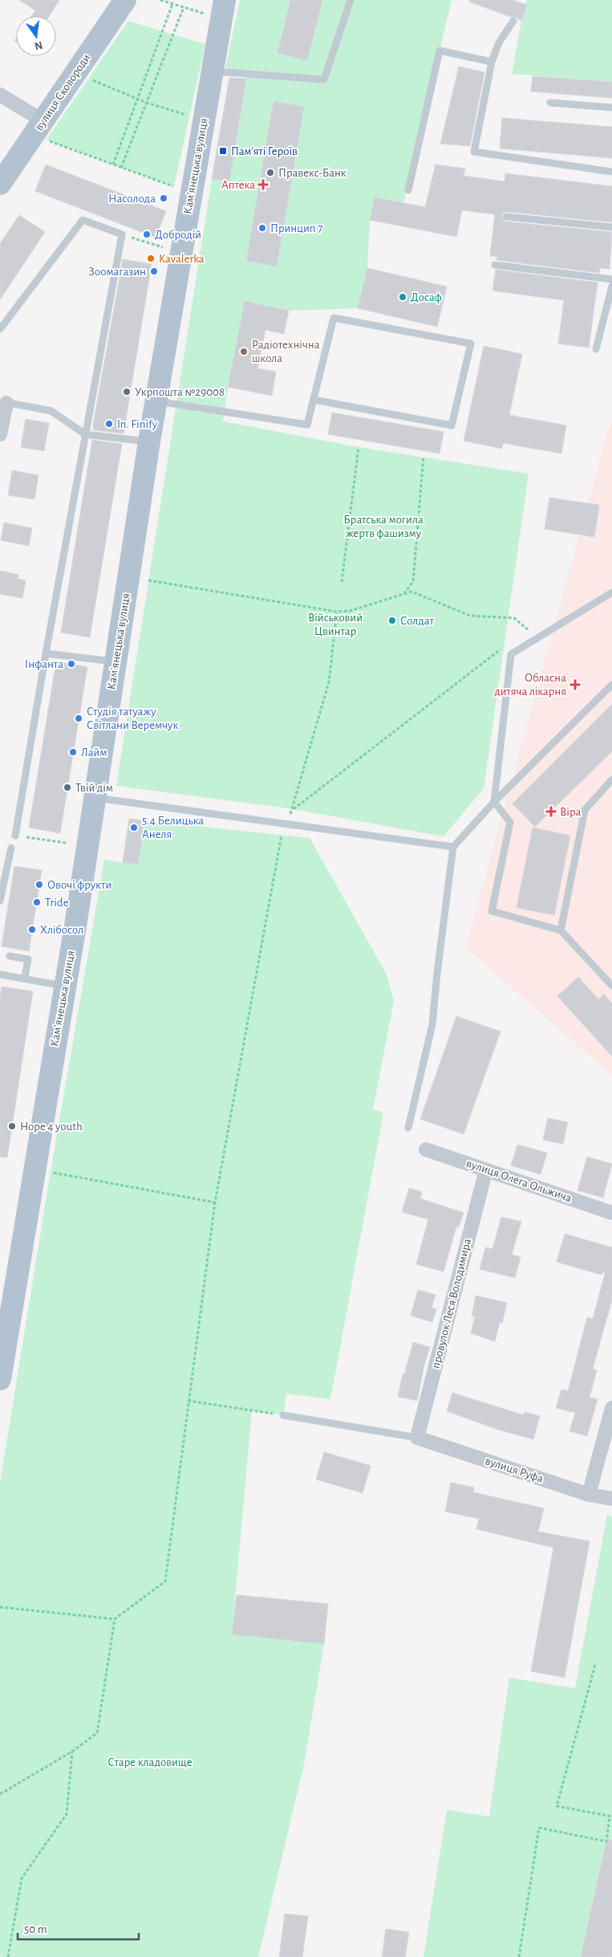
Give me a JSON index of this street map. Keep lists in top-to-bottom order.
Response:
{
  "streets": {
    "main road": ["вулиця Сковороди", "Камʼянецька вулиця"],
    "street": ["вулиця Олега Ольжича", "провулок Леся Володимира", "вулиця Руфа"]
  },
  "crossings": [
    ["вулиця Олега Ольжича", "провулок Леся Володимира"],
    ["провулок Леся Володимира", "вулиця Руфа"]
  ],
  "parks": ["Братська могила жертв фашизму", "Військовий Цвинтар", "Старе кладовище"],
  "places": {
    "transit": ["Пам'яті Героїв"],
    "other": [
      "Правекс-Банк",
      "Насолода",
      "Принцип 7",
      "Добродій",
      "Kavalerka",
      "Зоомагазин",
      "Досаф",
      "Радіотехнічна школа",
      "Укрпошта №29008",
      "In. Finify",
      "Солдат",
      "Інфанта",
      "Студія татуажу Світлани Веремчук",
      "Лайм",
      "Твій дім",
      "5.4 Белицька Анеля",
      "Овочі фрукти",
      "Tride",
      "Хлібосол",
      "Hope 4 youth"
    ],
    "health": ["Аптека", "Обласна дитяча лікарня", "Віра"]
  },
  "scale_bar": "50 m",
  "north": "bottom"
}
